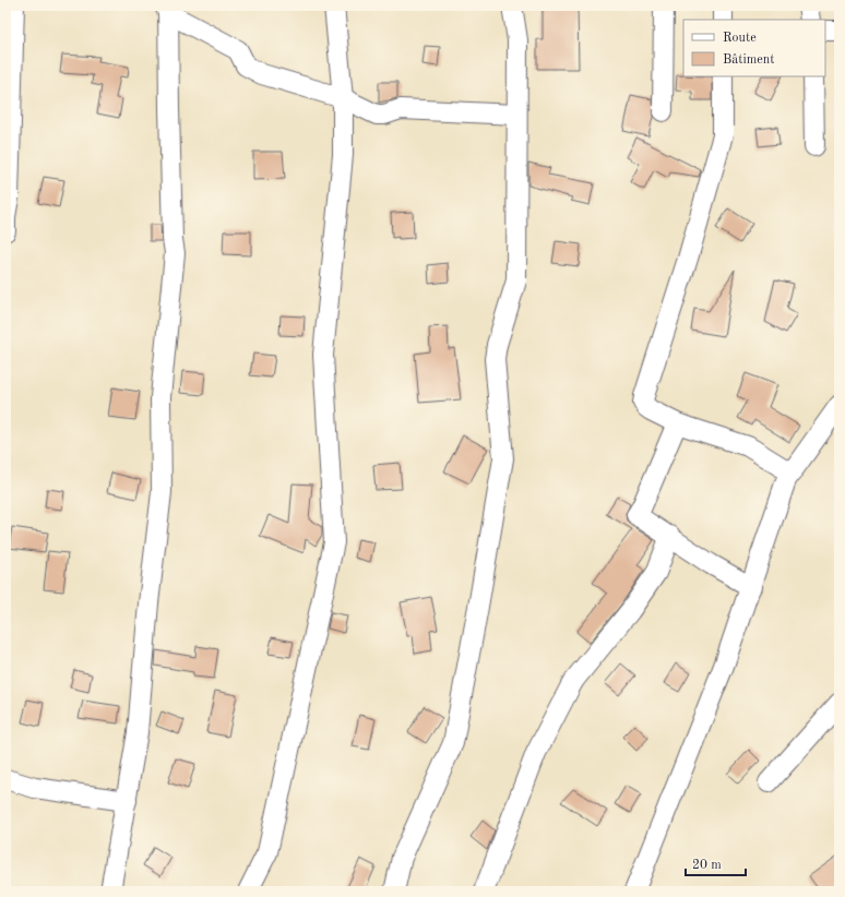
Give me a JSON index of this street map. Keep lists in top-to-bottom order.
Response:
{
  "legend": ["Route", "Bâtiment"],
  "scale_bar": "20 m"
}
